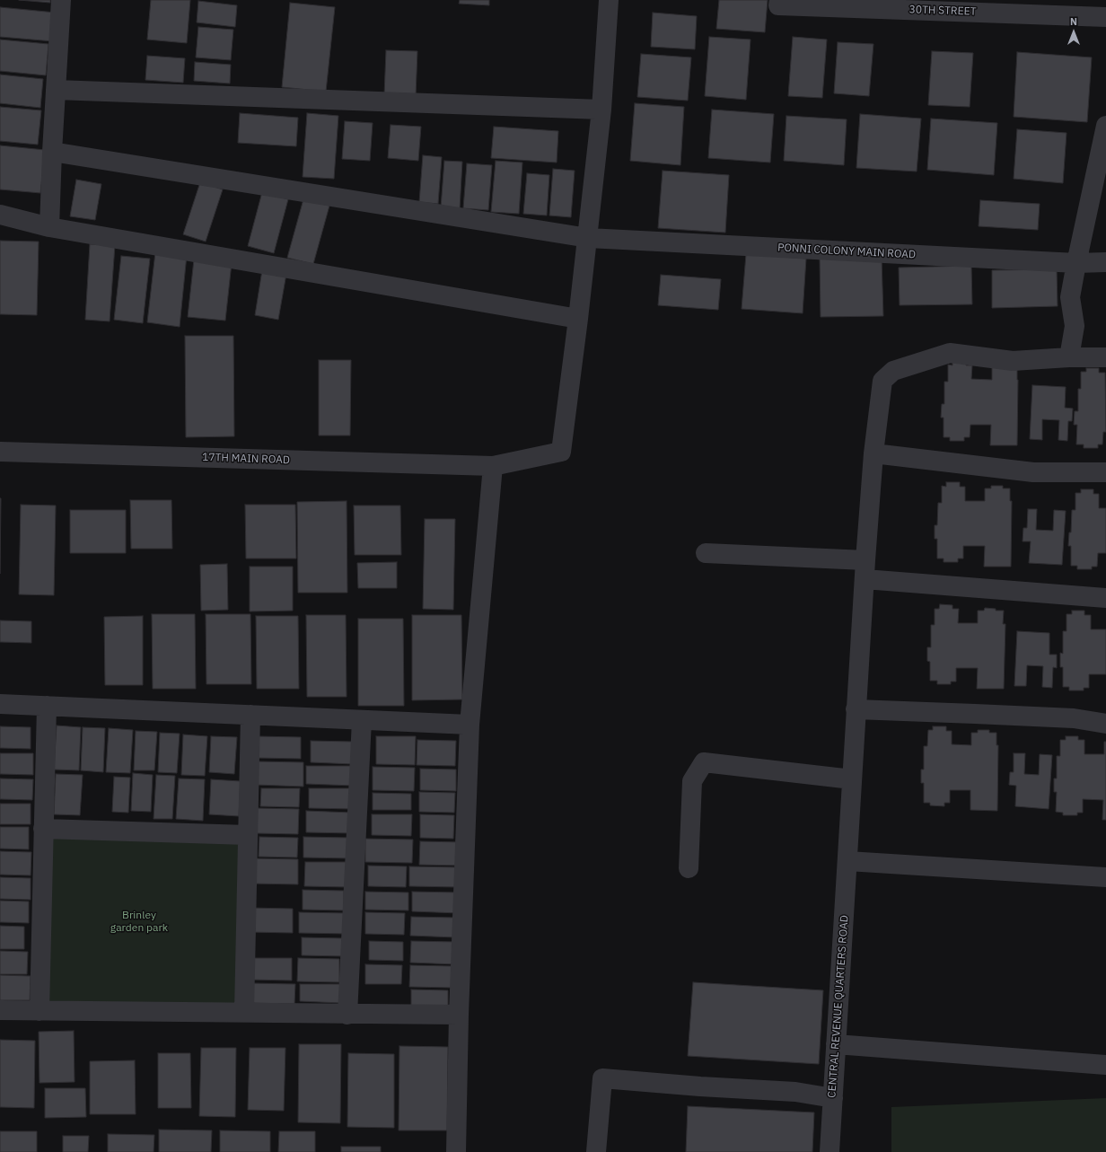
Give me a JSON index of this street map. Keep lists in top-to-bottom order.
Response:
{
  "streets": {
    "street": [
      "30TH STREET",
      "PONNI COLONY MAIN ROAD",
      "17TH MAIN ROAD",
      "CENTRAL REVENUE QUARTERS ROAD"
    ]
  },
  "parks": ["Brinley garden park"],
  "north": "top"
}
